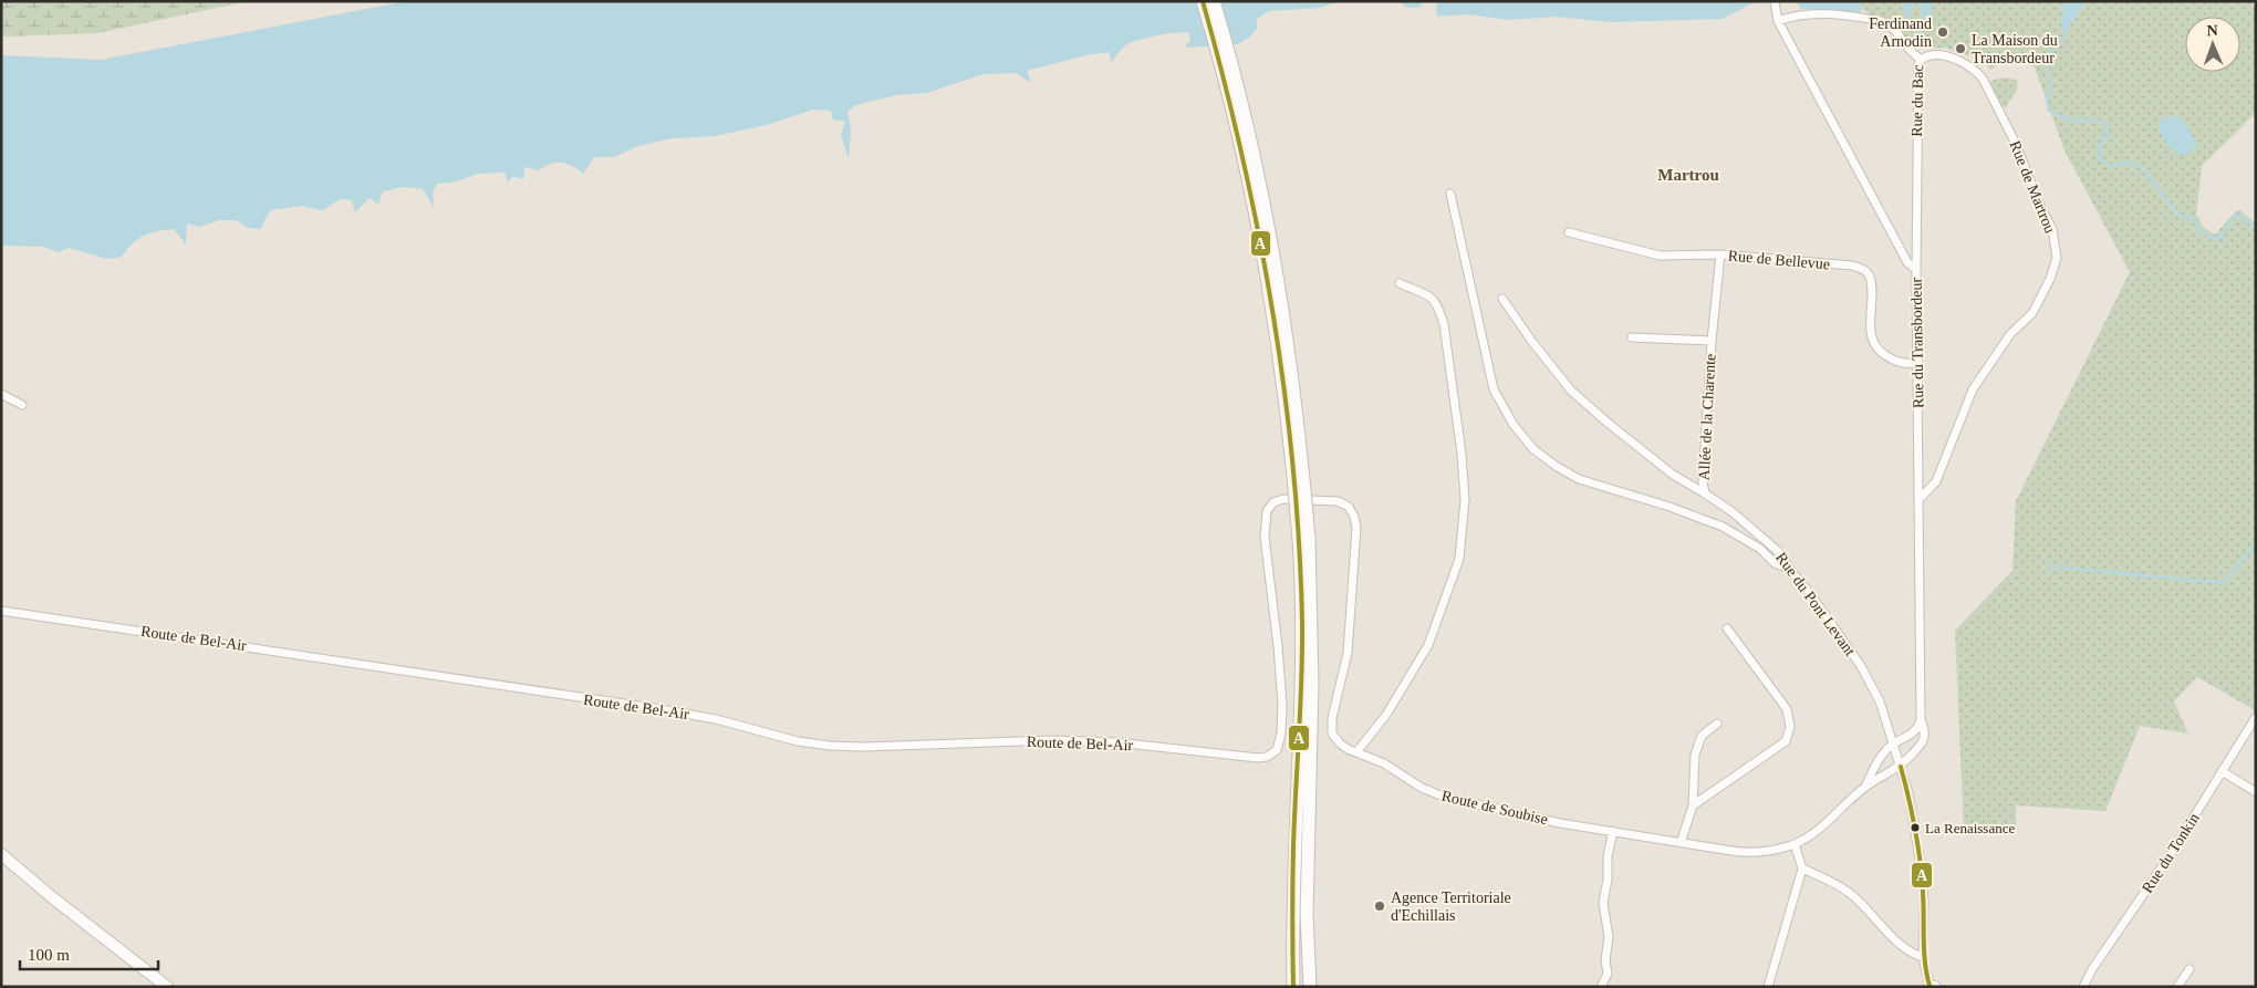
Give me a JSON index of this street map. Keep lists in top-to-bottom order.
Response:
{
  "streets": {
    "street": [
      "Rue du Bac",
      "Rue de Martrou",
      "Rue de Bellevue",
      "Rue du Transbordeur",
      "Allée de la Charente",
      "Rue du Pont Levant",
      "Route de Bel-Air",
      "Route de Soubise",
      "Rue du Tonkin"
    ]
  },
  "crossings": [
    ["Rue du Bac", "Rue de Martrou"],
    ["Rue du Bac", "Rue du Transbordeur"],
    ["Rue de Martrou", "Rue du Transbordeur"],
    ["Rue de Bellevue", "Rue du Transbordeur"],
    ["Rue de Bellevue", "Allée de la Charente"],
    ["Rue du Transbordeur", "Rue du Pont Levant"],
    ["Rue du Transbordeur", "Route de Soubise"],
    ["Allée de la Charente", "Rue du Pont Levant"],
    ["Route de Bel-Air", "Route de Soubise"]
  ],
  "districts": ["Martrou"],
  "places": [
    "Ferdinand Arnodin",
    "La Maison du Transbordeur",
    "La Renaissance",
    "Agence Territoriale d'Echillais"
  ],
  "lines": ["transit line A"],
  "scale_bar": "100 m",
  "north": "top"
}
